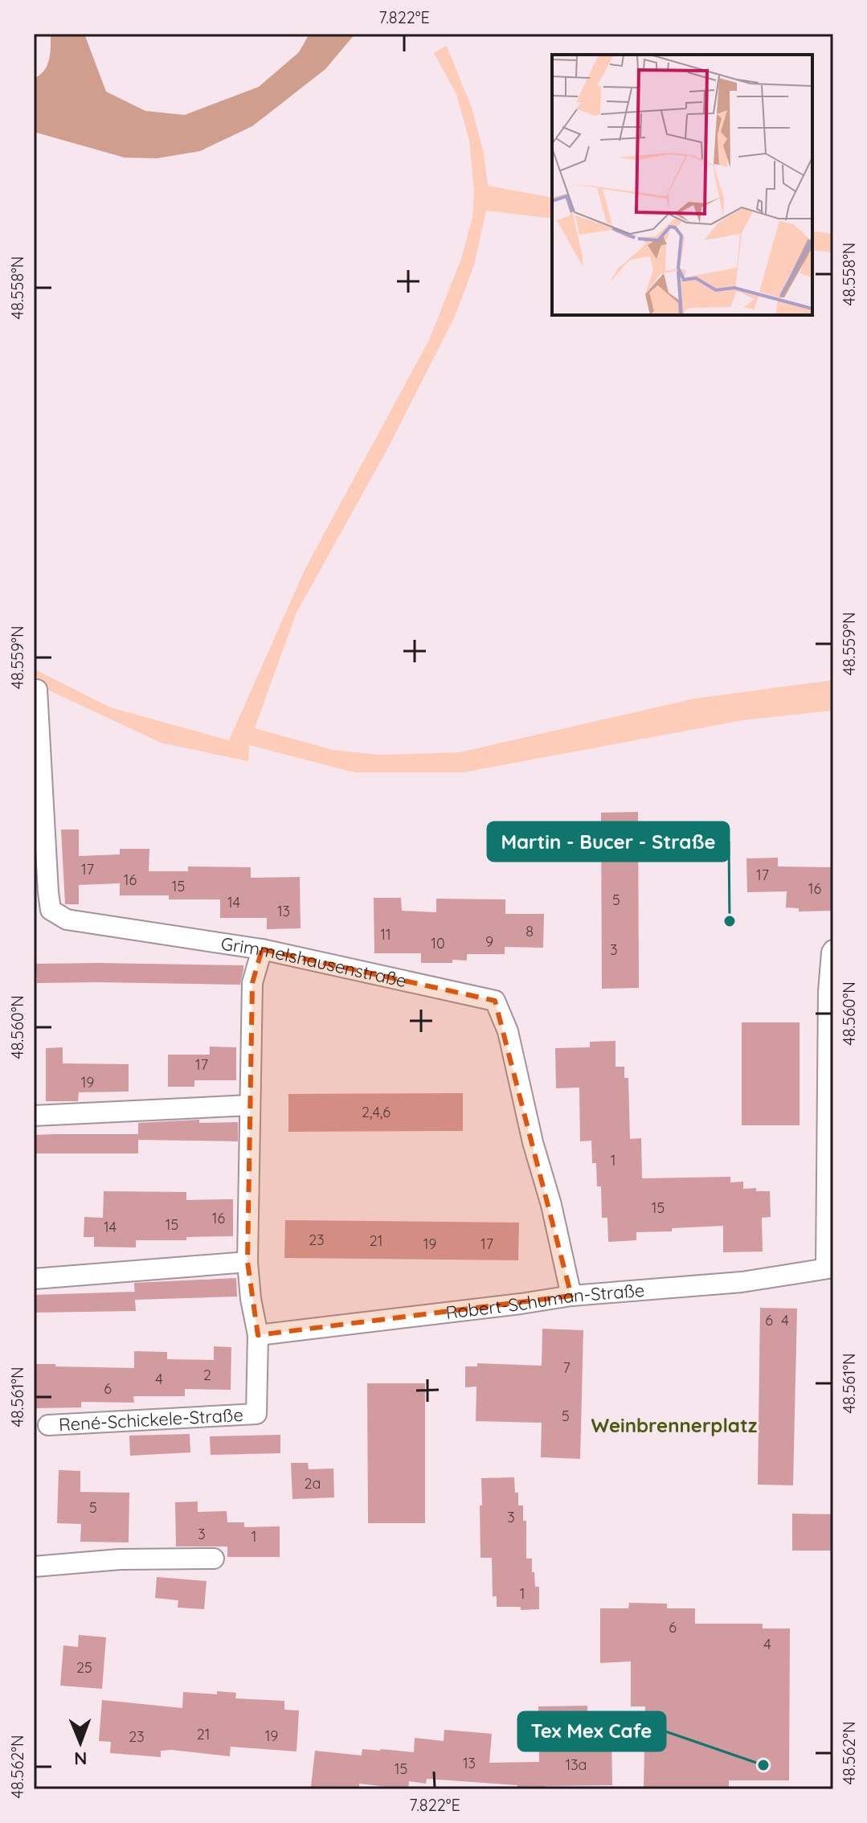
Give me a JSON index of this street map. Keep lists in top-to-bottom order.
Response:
{
  "streets": {
    "street": ["Grimmelshausenstraße", "Robert-Schuman-Straße", "René-Schickele-Straße"]
  },
  "crossings": [
    ["Grimmelshausenstraße", "Robert-Schuman-Straße"],
    ["Grimmelshausenstraße", "René-Schickele-Straße"],
    ["Robert-Schuman-Straße", "René-Schickele-Straße"]
  ],
  "districts": ["Weinbrennerplatz"],
  "places": ["Martin - Bucer - Straße", "Tex Mex Cafe"],
  "house_numbers": [
    "17",
    "17",
    "16",
    "15",
    "16",
    "5",
    "14",
    "13",
    "8",
    "11",
    "9",
    "10",
    "3",
    "17",
    "19",
    "2,4,6",
    "1",
    "15",
    "16",
    "15",
    "14",
    "23",
    "21",
    "19",
    "17",
    "6",
    "4",
    "7",
    "2",
    "4",
    "6",
    "5",
    "2a",
    "5",
    "3",
    "3",
    "1",
    "1",
    "6",
    "4",
    "25",
    "21",
    "19",
    "23",
    "13",
    "13a",
    "15"
  ],
  "north": "bottom",
  "coordinates": [
    "7.822°E",
    "48.558°N",
    "48.559°N",
    "48.560°N",
    "48.561°N",
    "48.562°N"
  ]
}
